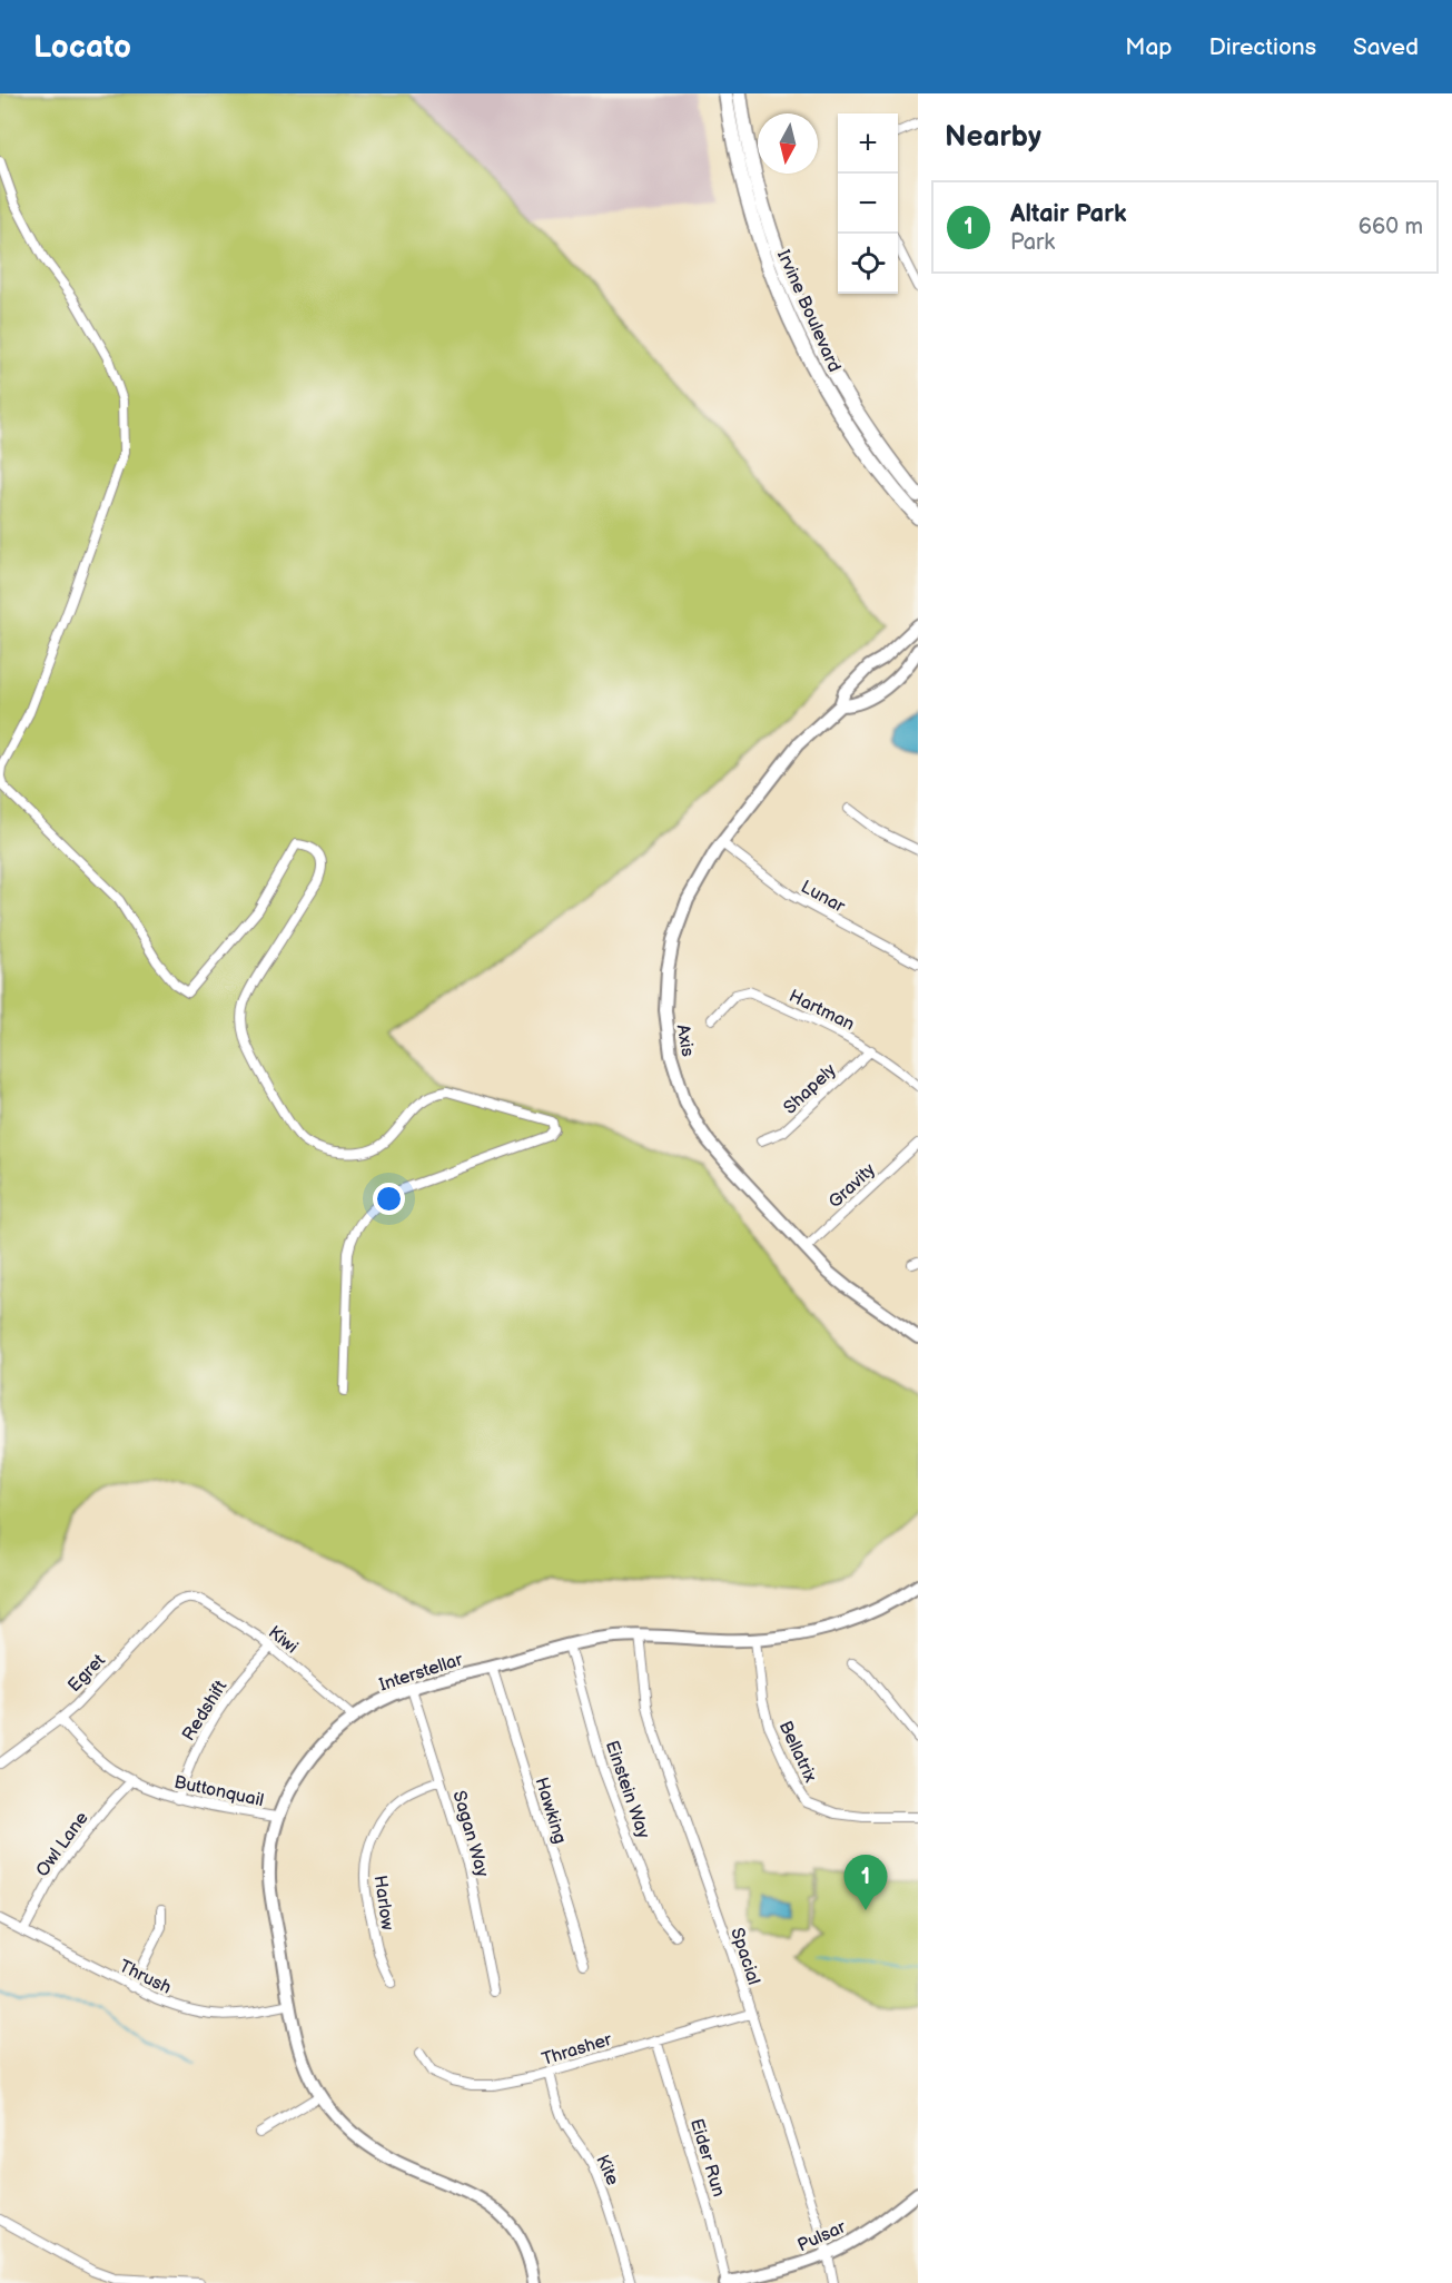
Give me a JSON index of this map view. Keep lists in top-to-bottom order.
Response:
{
  "streets": {
    "main road": ["Irvine Boulevard"],
    "street": [
      "Lunar",
      "Hartman",
      "Axis",
      "Shapely",
      "Gravity",
      "Kiwi",
      "Interstellar",
      "Egret",
      "Redshift",
      "Bellatrix",
      "Einstein Way",
      "Buttonquail",
      "Hawking",
      "Sagan Way",
      "Owl Lane",
      "Harlow",
      "Spacial",
      "Thrush",
      "Thrasher",
      "Eider Run",
      "Kite",
      "Pulsar"
    ]
  },
  "crossings": [
    ["Lunar", "Axis"],
    ["Hartman", "Shapely"],
    ["Axis", "Gravity"],
    ["Kiwi", "Interstellar"],
    ["Kiwi", "Egret"],
    ["Kiwi", "Redshift"],
    ["Interstellar", "Bellatrix"],
    ["Interstellar", "Einstein Way"],
    ["Interstellar", "Buttonquail"],
    ["Interstellar", "Hawking"],
    ["Interstellar", "Sagan Way"],
    ["Interstellar", "Spacial"],
    ["Interstellar", "Thrush"],
    ["Egret", "Buttonquail"],
    ["Redshift", "Buttonquail"],
    ["Buttonquail", "Owl Lane"],
    ["Sagan Way", "Harlow"],
    ["Owl Lane", "Thrush"],
    ["Spacial", "Thrasher"],
    ["Spacial", "Pulsar"],
    ["Thrasher", "Eider Run"],
    ["Thrasher", "Kite"],
    ["Eider Run", "Pulsar"]
  ],
  "north": "bottom",
  "page": {
    "header": "Locato",
    "nav": ["Map", "Directions", "Saved"],
    "heading": "Nearby",
    "map_buttons": ["+", "−"],
    "list": [
      {
        "mark": "1",
        "name": "Altair Park",
        "note": "Park",
        "value": "660 m"
      }
    ],
    "pins": "1"
  }
}
